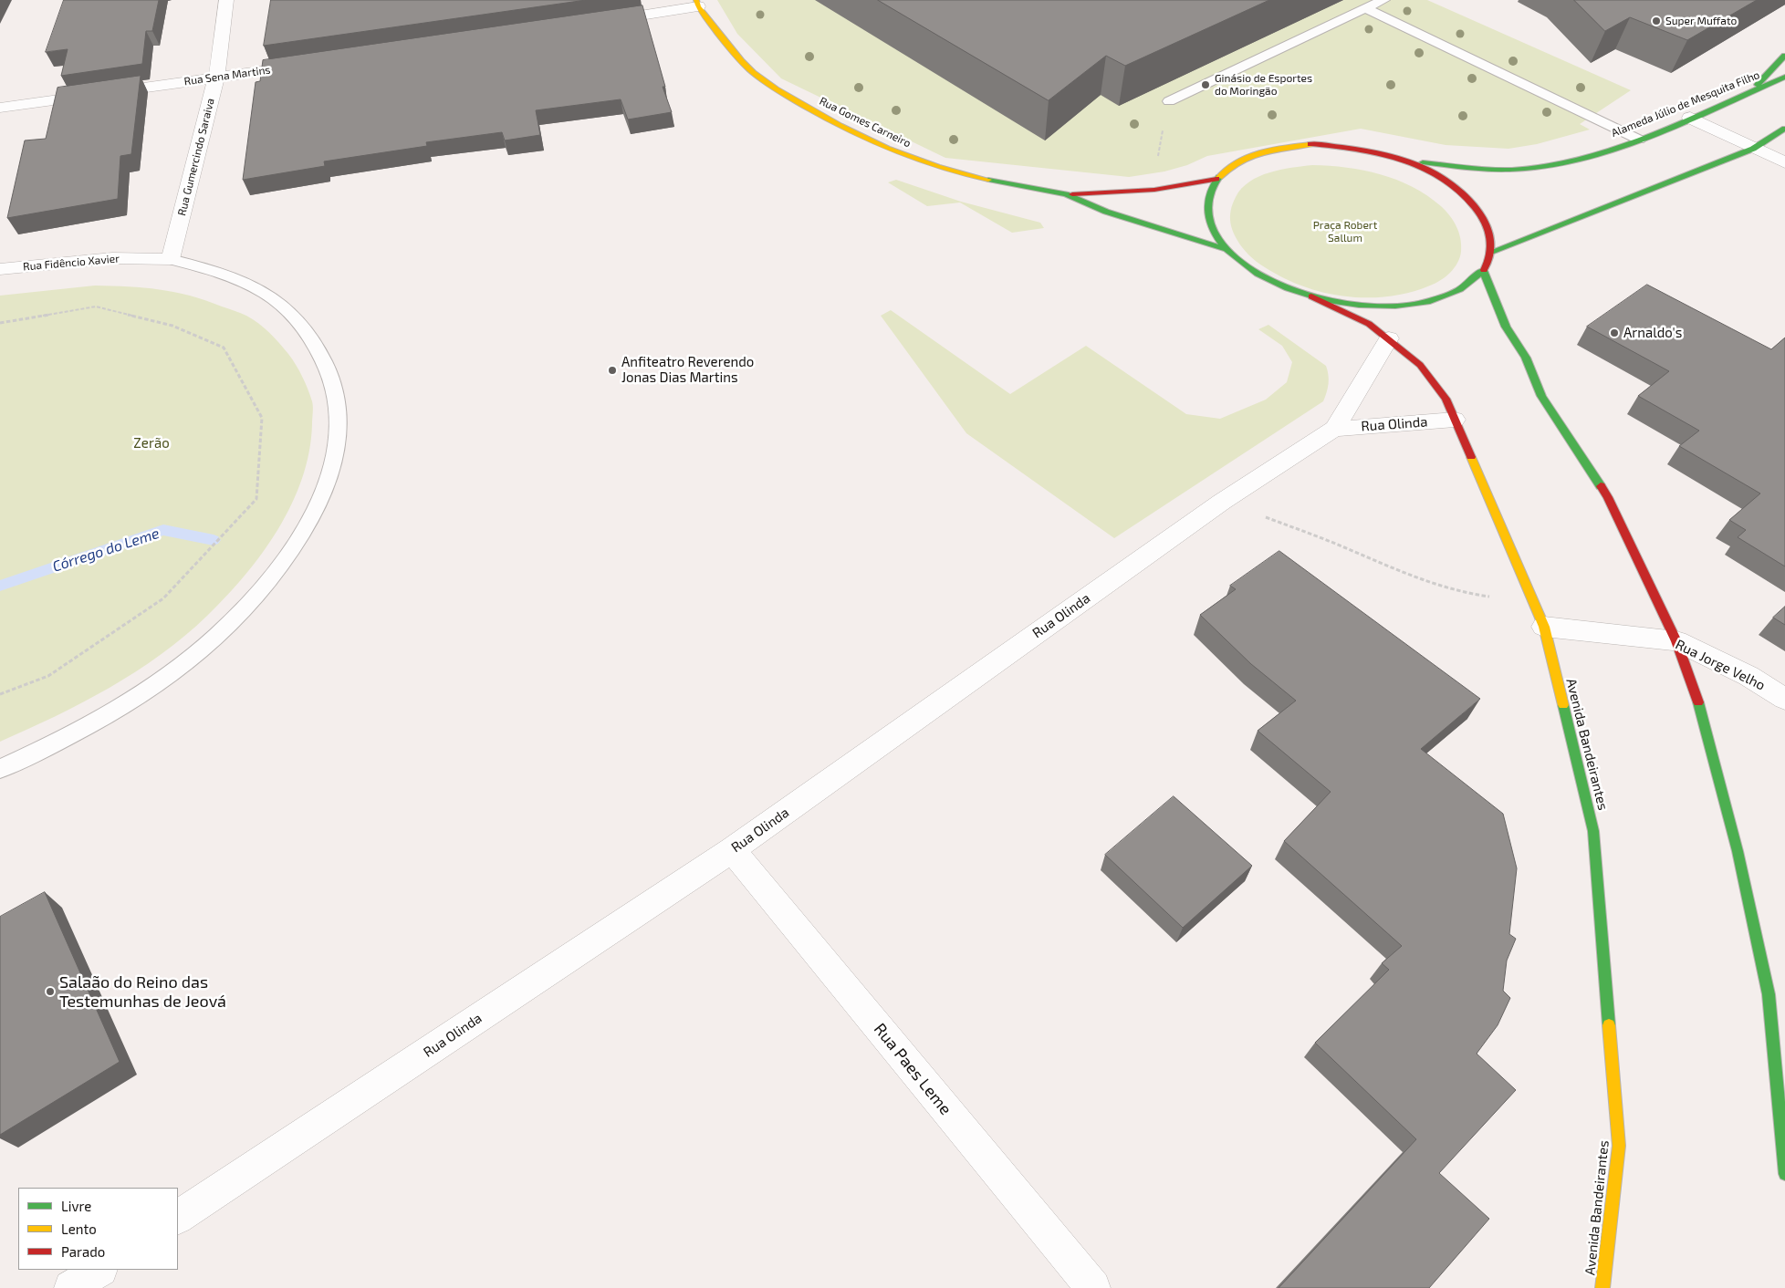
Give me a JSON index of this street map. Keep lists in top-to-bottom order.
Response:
{
  "streets": {
    "main road": ["Alameda Júlio de Mesquita Filho", "Rua Gomes Carneiro", "Avenida Bandeirantes"],
    "street": [
      "Rua Sena Martins",
      "Rua Gumercindo Saraiva",
      "Rua Fidêncio Xavier",
      "Rua Olinda",
      "Rua Jorge Velho",
      "Rua Paes Leme"
    ]
  },
  "crossings": [
    ["Rua Sena Martins", "Rua Gumercindo Saraiva"],
    ["Rua Gumercindo Saraiva", "Rua Fidêncio Xavier"],
    ["Rua Olinda", "Avenida Bandeirantes"],
    ["Rua Olinda", "Rua Paes Leme"],
    ["Rua Jorge Velho", "Avenida Bandeirantes"]
  ],
  "water": ["Córrego do Leme"],
  "parks": ["Praça Robert Sallum", "Zerão"],
  "places": [
    "Super Muffato",
    "Ginásio de Esportes do Moringão",
    "Arnaldo's",
    "Anfiteatro Reverendo Jonas Dias Martins",
    "Salaão do Reino das Testemunhas de Jeová"
  ],
  "legend": ["Livre", "Lento", "Parado"]
}
